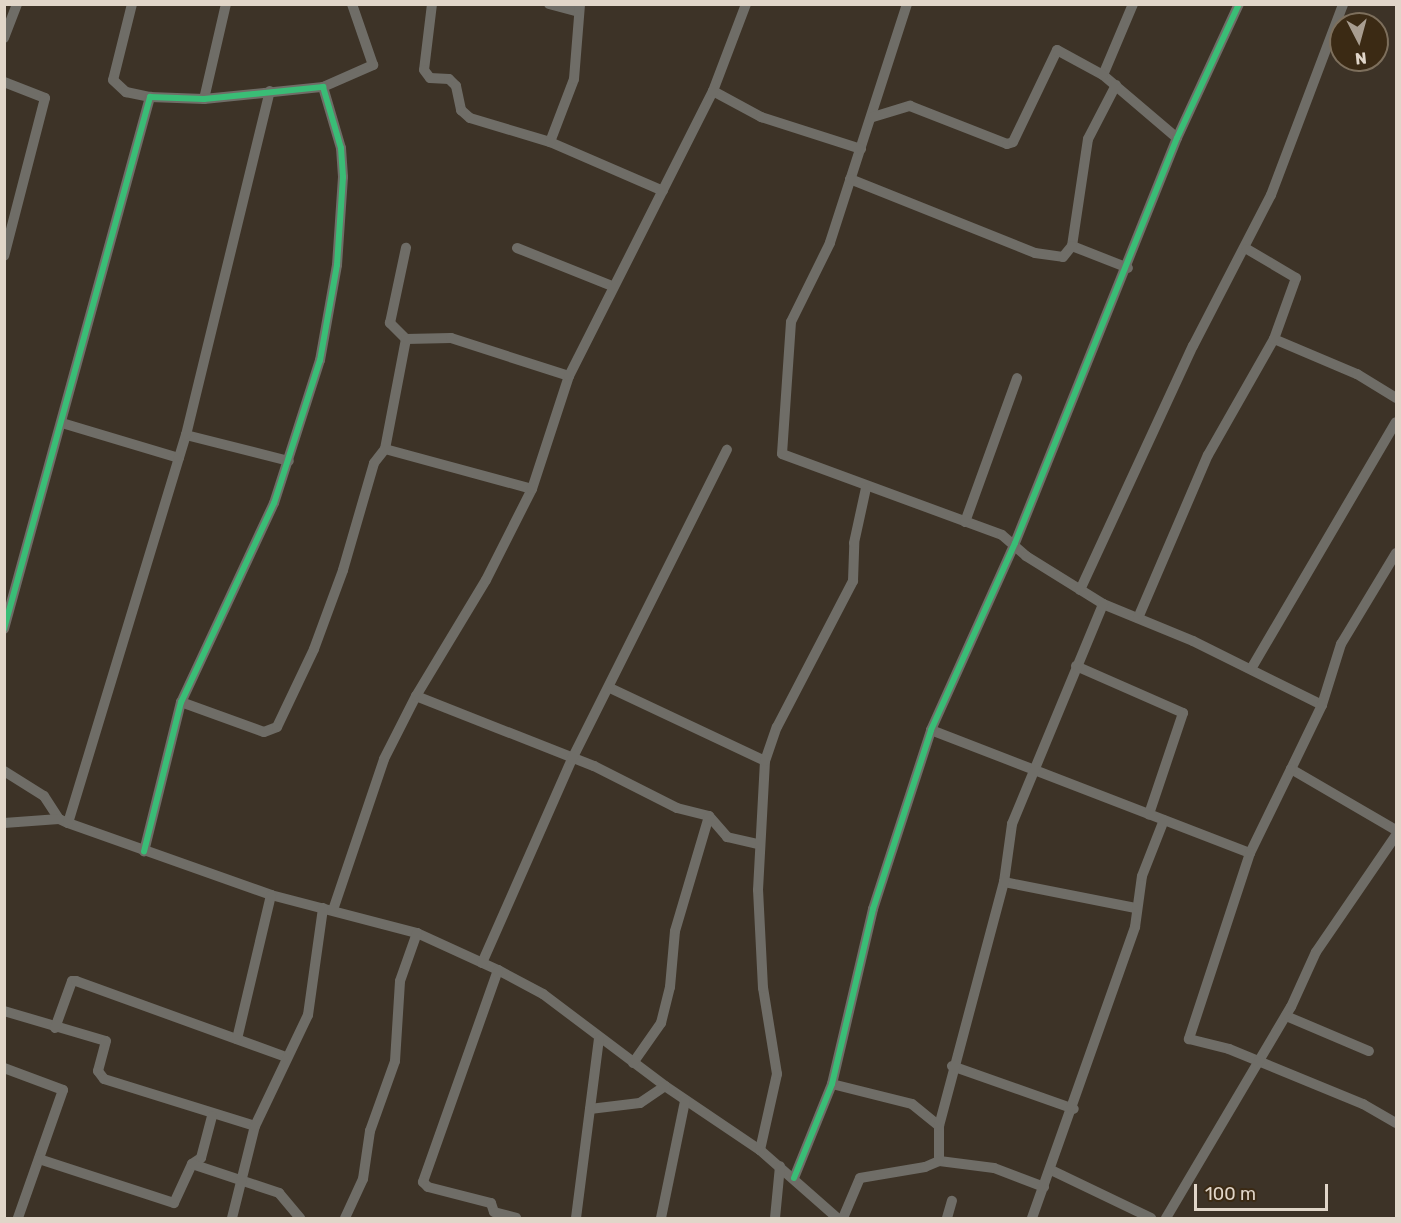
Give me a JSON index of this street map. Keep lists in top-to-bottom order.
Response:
{
  "scale_bar": "100 m",
  "north": "bottom"
}
